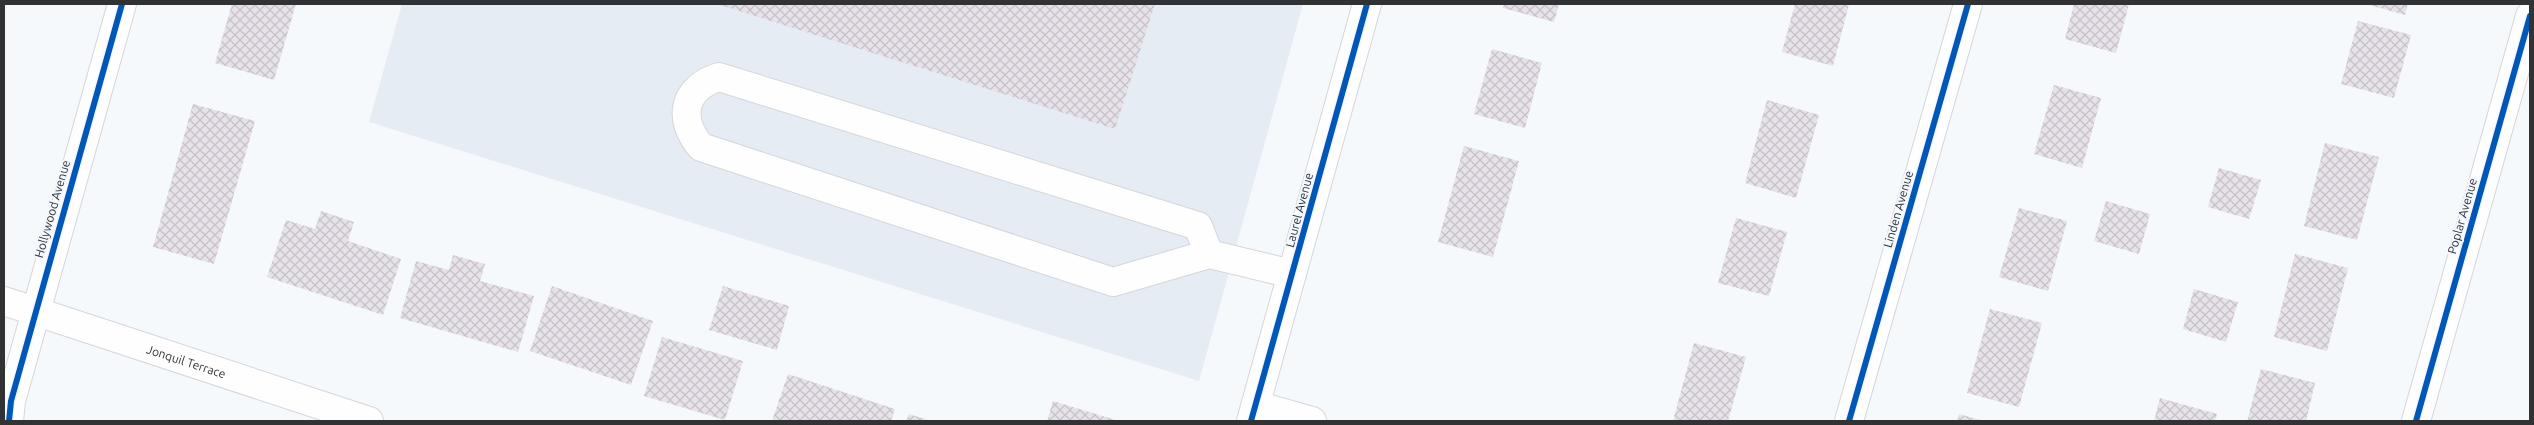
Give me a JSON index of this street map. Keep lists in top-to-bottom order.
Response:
{
  "streets": {
    "street": [
      "Hollywood Avenue",
      "Linden Avenue",
      "Laurel Avenue",
      "Poplar Avenue",
      "Jonquil Terrace"
    ]
  },
  "crossings": [
    ["Hollywood Avenue", "Jonquil Terrace"]
  ]
}
